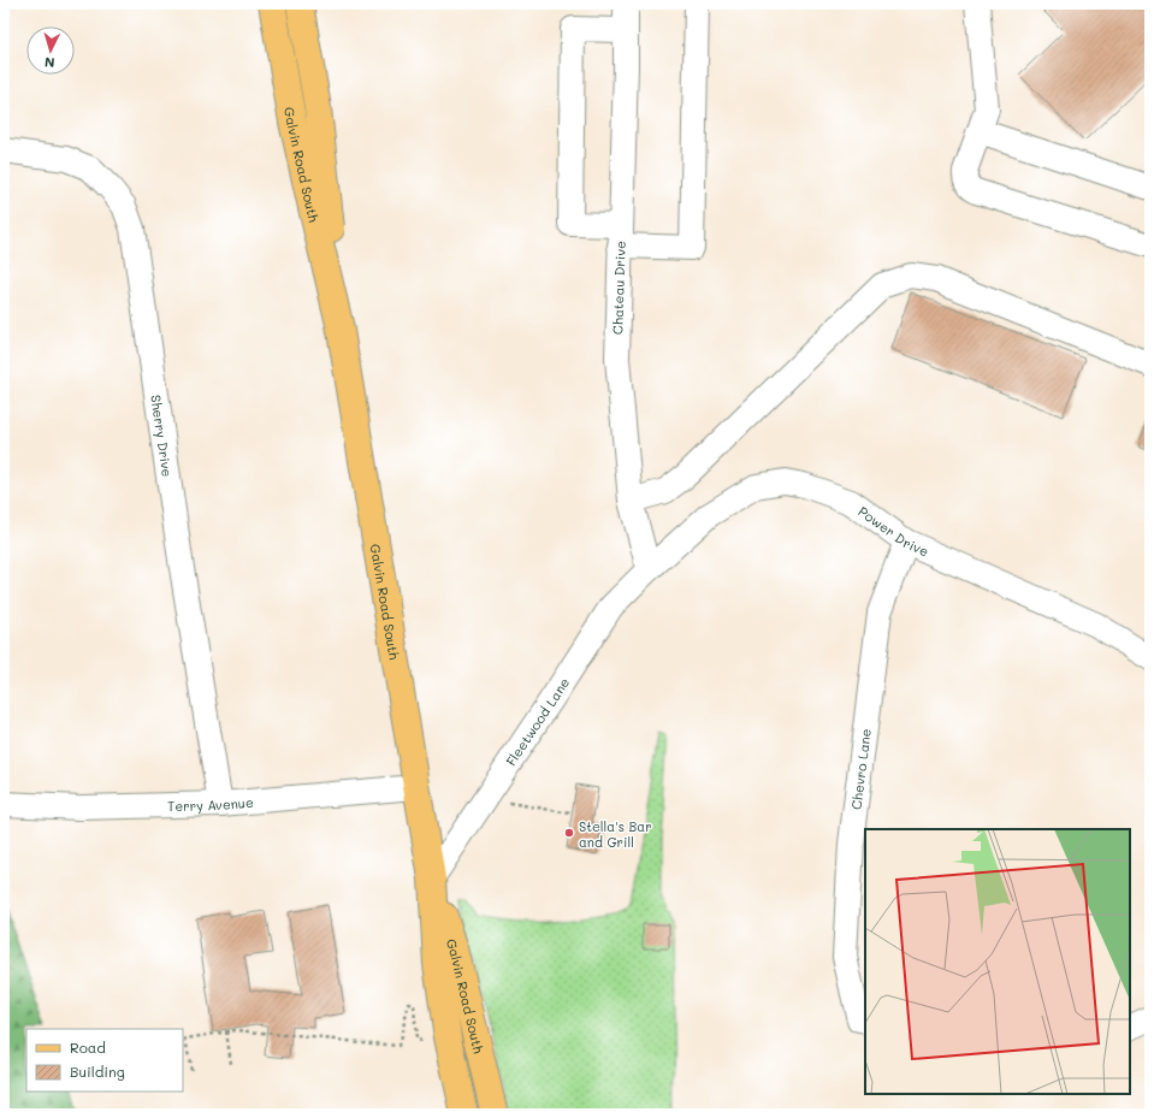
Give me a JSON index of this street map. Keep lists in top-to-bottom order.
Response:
{
  "streets": {
    "main road": ["Galvin Road South"],
    "street": [
      "Chateau Drive",
      "Sherry Drive",
      "Power Drive",
      "Fleetwood Lane",
      "Chevro Lane",
      "Terry Avenue"
    ]
  },
  "crossings": [
    ["Galvin Road South", "Fleetwood Lane"],
    ["Galvin Road South", "Terry Avenue"],
    ["Chateau Drive", "Power Drive"],
    ["Chateau Drive", "Fleetwood Lane"],
    ["Sherry Drive", "Terry Avenue"],
    ["Power Drive", "Fleetwood Lane"],
    ["Power Drive", "Chevro Lane"]
  ],
  "places": ["Stella's Bar and Grill"],
  "legend": ["Road", "Building"],
  "north": "bottom"
}
